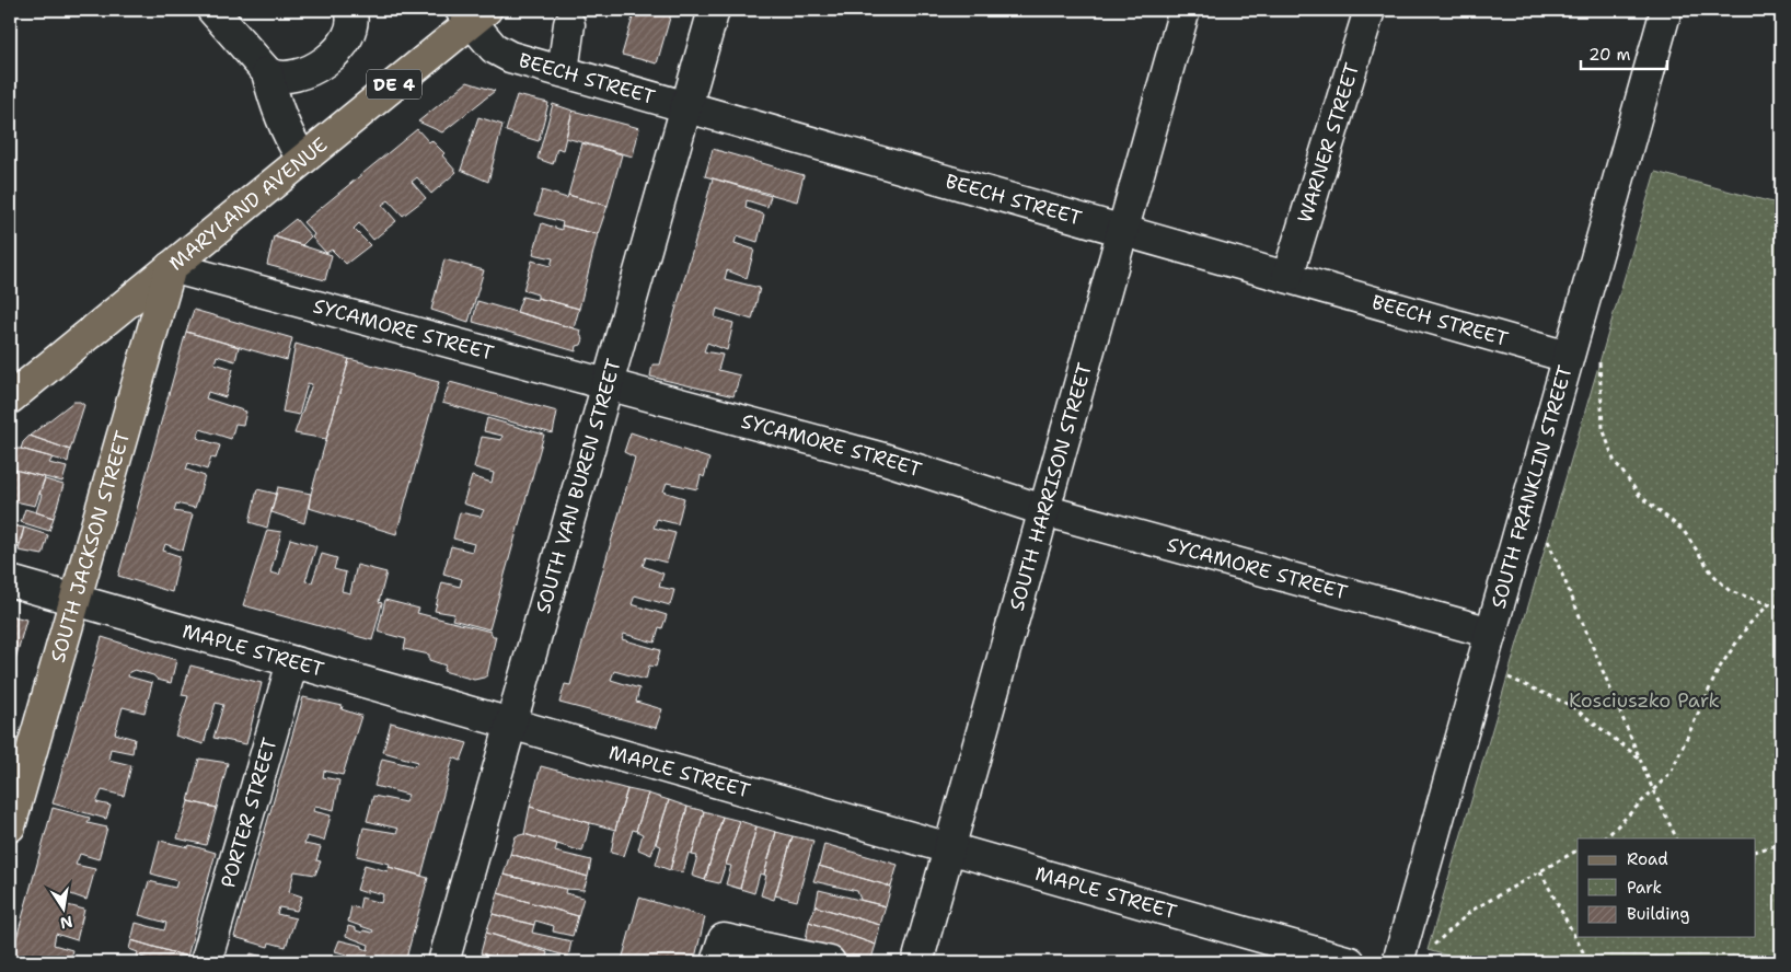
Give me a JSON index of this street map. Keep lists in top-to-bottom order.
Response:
{
  "streets": {
    "main road": ["DE 4", "MARYLAND AVENUE", "SOUTH JACKSON STREET"],
    "street": [
      "BEECH STREET",
      "WARNER STREET",
      "SYCAMORE STREET",
      "SOUTH VAN BUREN STREET",
      "SOUTH HARRISON STREET",
      "SOUTH FRANKLIN STREET",
      "MAPLE STREET",
      "PORTER STREET"
    ]
  },
  "crossings": [
    ["BEECH STREET", "WARNER STREET"],
    ["BEECH STREET", "MARYLAND AVENUE"],
    ["BEECH STREET", "SOUTH VAN BUREN STREET"],
    ["BEECH STREET", "SOUTH HARRISON STREET"],
    ["BEECH STREET", "SOUTH FRANKLIN STREET"],
    ["MARYLAND AVENUE", "SYCAMORE STREET"],
    ["MARYLAND AVENUE", "SOUTH JACKSON STREET"],
    ["SYCAMORE STREET", "SOUTH VAN BUREN STREET"],
    ["SYCAMORE STREET", "SOUTH HARRISON STREET"],
    ["SYCAMORE STREET", "SOUTH FRANKLIN STREET"],
    ["SYCAMORE STREET", "SOUTH JACKSON STREET"],
    ["SOUTH VAN BUREN STREET", "MAPLE STREET"],
    ["SOUTH HARRISON STREET", "MAPLE STREET"],
    ["SOUTH JACKSON STREET", "MAPLE STREET"],
    ["MAPLE STREET", "PORTER STREET"]
  ],
  "parks": ["Kosciuszko Park"],
  "legend": ["Road", "Park", "Building"],
  "scale_bar": "20 m",
  "north": "bottom"
}
